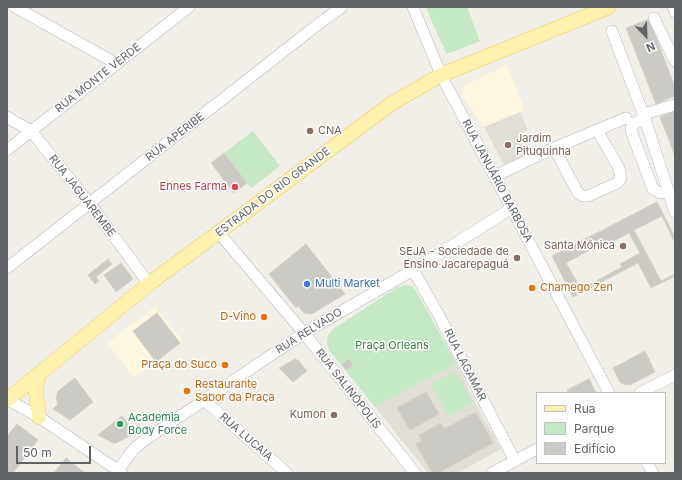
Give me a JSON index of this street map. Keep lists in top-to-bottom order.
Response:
{
  "streets": {
    "main road": ["ESTRADA DO RIO GRANDE"],
    "street": [
      "RUA MONTE VERDE",
      "RUA APERIBE",
      "RUA JANUÁRIO BARBOSA",
      "RUA JAGUAREMBE",
      "RUA RELVADO",
      "RUA LAGAMAR",
      "RUA SALINÓPOLIS",
      "RUA LUCAIA"
    ]
  },
  "crossings": [
    ["RUA MONTE VERDE", "RUA JAGUAREMBE"],
    ["RUA APERIBE", "RUA JAGUAREMBE"],
    ["RUA JANUÁRIO BARBOSA", "ESTRADA DO RIO GRANDE"],
    ["RUA JANUÁRIO BARBOSA", "RUA RELVADO"],
    ["ESTRADA DO RIO GRANDE", "RUA JAGUAREMBE"],
    ["ESTRADA DO RIO GRANDE", "RUA SALINÓPOLIS"],
    ["RUA RELVADO", "RUA LAGAMAR"],
    ["RUA RELVADO", "RUA SALINÓPOLIS"],
    ["RUA RELVADO", "RUA LUCAIA"]
  ],
  "parks": ["Praça Orleans"],
  "places": [
    "CNA",
    "Jardim Pituquinha",
    "Ennes Farma",
    "Santa Mônica",
    "SEJA - Sociedade de Ensino Jacarepaguá",
    "Multi Market",
    "Chamego Zen",
    "D-Vino",
    "Praça do Suco",
    "Restaurante Sabor da Praça",
    "Kumon",
    "Academia Body Force"
  ],
  "legend": ["Rua", "Parque", "Edifício"],
  "scale_bar": "50 m",
  "north": "bottom right"
}
